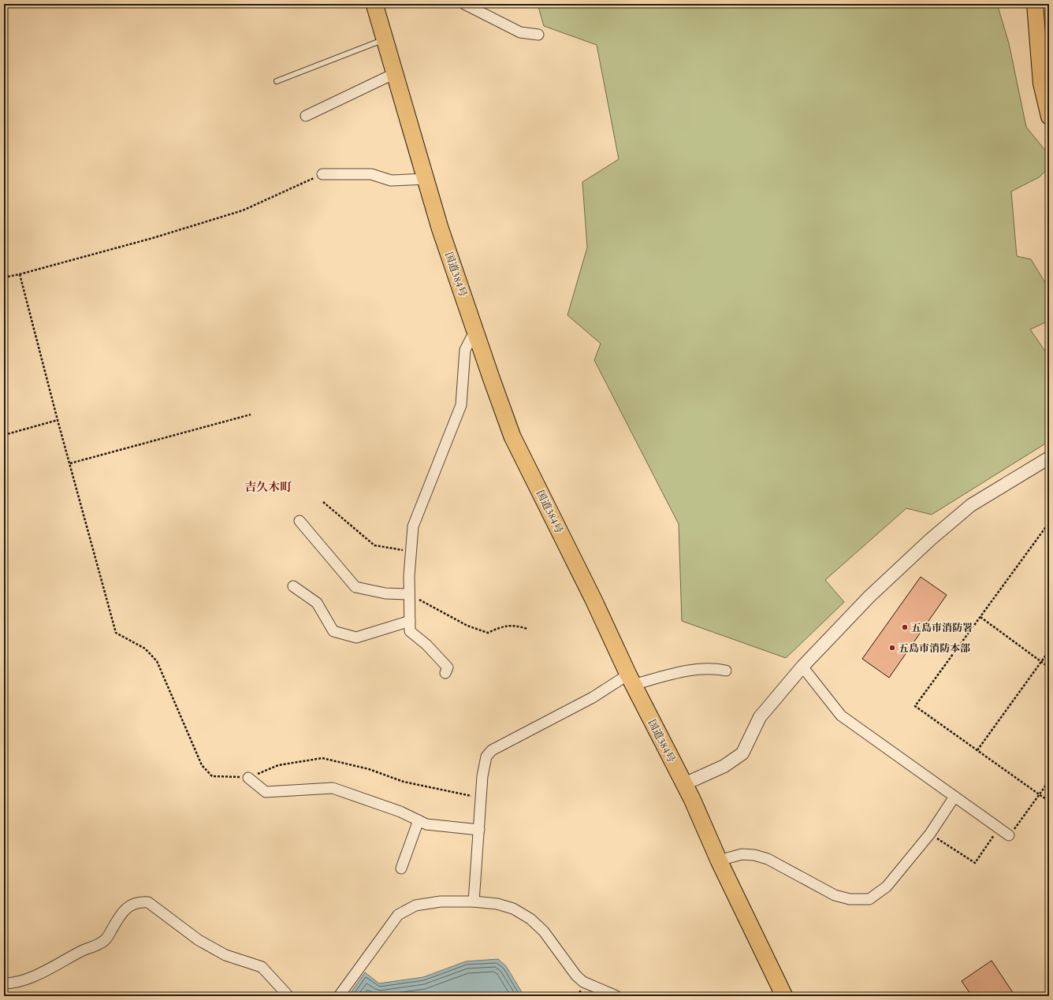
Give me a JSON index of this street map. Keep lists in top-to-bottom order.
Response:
{
  "streets": {
    "highway": ["国道384号"]
  },
  "districts": ["吉久木町"],
  "places": ["五島市消防署", "五島市消防本部"]
}
